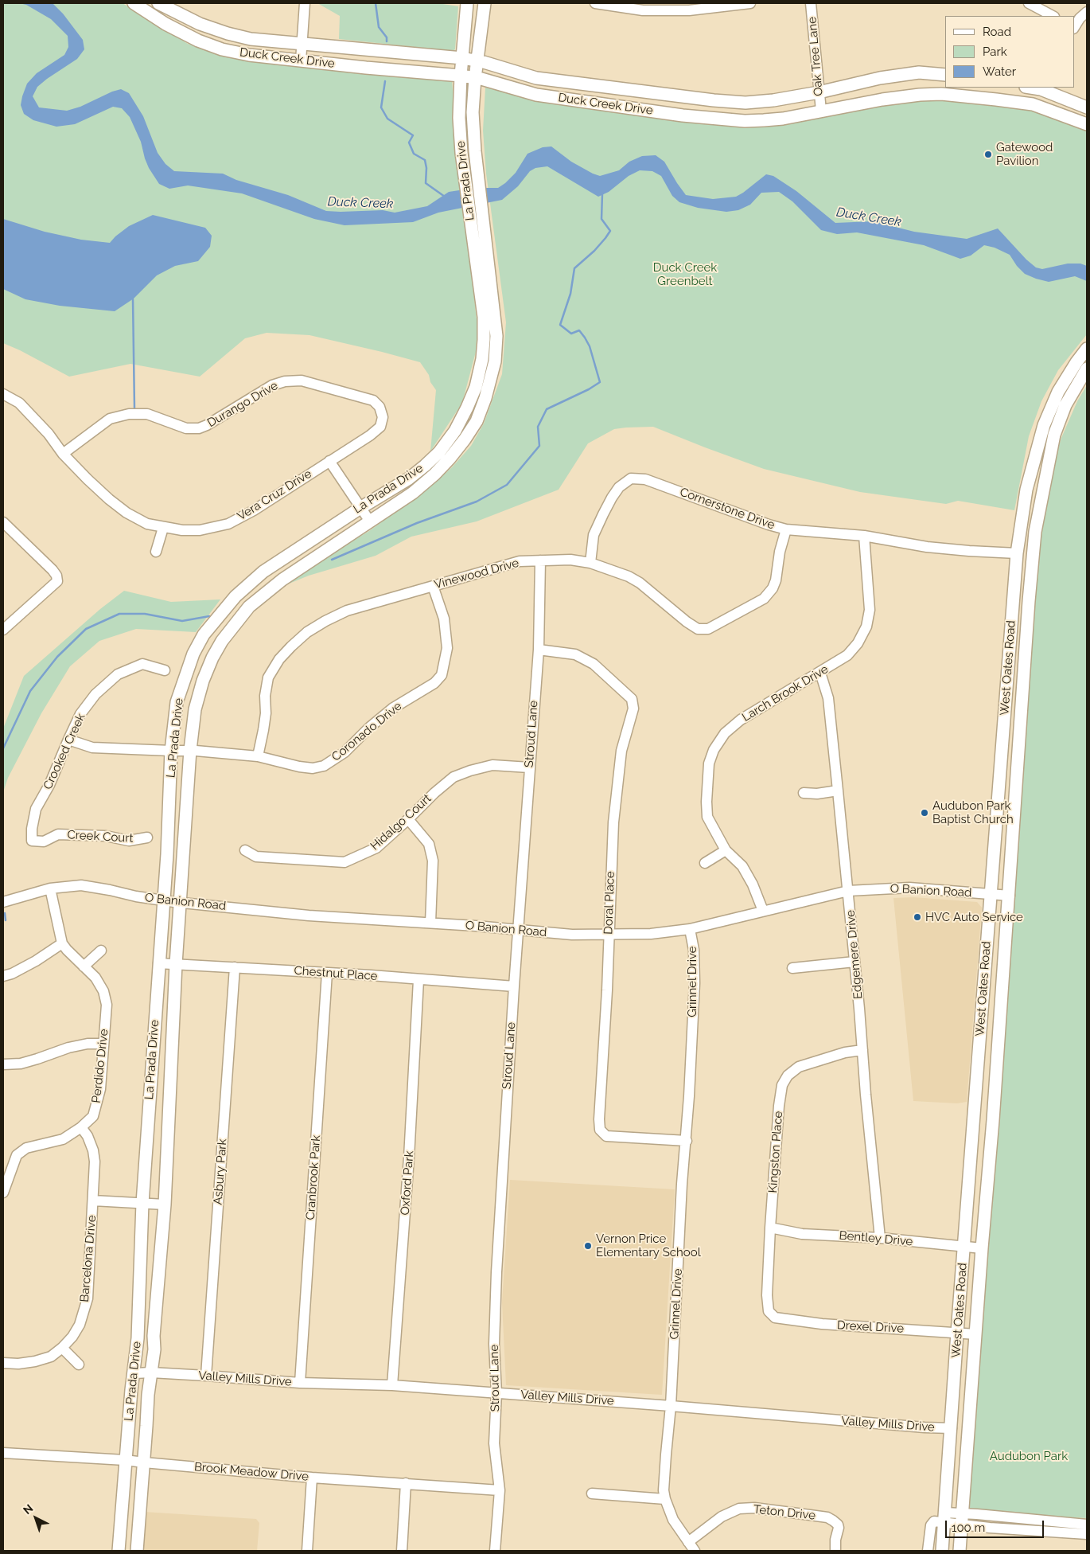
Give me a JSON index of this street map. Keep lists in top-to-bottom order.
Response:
{
  "streets": {
    "main road": ["Duck Creek Drive", "La Prada Drive", "West Oates Road"],
    "street": [
      "Oak Tree Lane",
      "Durango Drive",
      "Vera Cruz Drive",
      "Cornerstone Drive",
      "Vinewood Drive",
      "Larch Brook Drive",
      "Coronado Drive",
      "Stroud Lane",
      "Crooked Creek",
      "Hidalgo Court",
      "Creek Court",
      "O Banion Road",
      "Doral Place",
      "Edgemere Drive",
      "Chestnut Place",
      "Grinnel Drive",
      "Perdido Drive",
      "Kingston Place",
      "Asbury Park",
      "Cranbrook Park",
      "Oxford Park",
      "Bentley Drive",
      "Barcelona Drive",
      "Drexel Drive",
      "Valley Mills Drive",
      "Brook Meadow Drive",
      "Teton Drive"
    ]
  },
  "crossings": [
    ["Oak Tree Lane", "Duck Creek Drive"],
    ["Duck Creek Drive", "La Prada Drive"],
    ["La Prada Drive", "Coronado Drive"],
    ["La Prada Drive", "O Banion Road"],
    ["La Prada Drive", "Chestnut Place"],
    ["La Prada Drive", "Valley Mills Drive"],
    ["La Prada Drive", "Brook Meadow Drive"],
    ["Durango Drive", "Vera Cruz Drive"],
    ["Cornerstone Drive", "Vinewood Drive"],
    ["Cornerstone Drive", "West Oates Road"],
    ["Cornerstone Drive", "Larch Brook Drive"],
    ["Vinewood Drive", "Coronado Drive"],
    ["Vinewood Drive", "Stroud Lane"],
    ["West Oates Road", "O Banion Road"],
    ["West Oates Road", "Bentley Drive"],
    ["West Oates Road", "Drexel Drive"],
    ["West Oates Road", "Valley Mills Drive"],
    ["Larch Brook Drive", "O Banion Road"],
    ["Larch Brook Drive", "Edgemere Drive"],
    ["Coronado Drive", "Crooked Creek"],
    ["Stroud Lane", "Hidalgo Court"],
    ["Stroud Lane", "O Banion Road"],
    ["Stroud Lane", "Doral Place"],
    ["Stroud Lane", "Chestnut Place"],
    ["Stroud Lane", "Valley Mills Drive"],
    ["Stroud Lane", "Brook Meadow Drive"],
    ["Crooked Creek", "Creek Court"],
    ["O Banion Road", "Doral Place"],
    ["O Banion Road", "Edgemere Drive"],
    ["O Banion Road", "Grinnel Drive"],
    ["Doral Place", "Grinnel Drive"],
    ["Edgemere Drive", "Kingston Place"],
    ["Edgemere Drive", "Bentley Drive"],
    ["Chestnut Place", "Asbury Park"],
    ["Chestnut Place", "Cranbrook Park"],
    ["Chestnut Place", "Oxford Park"],
    ["Grinnel Drive", "Valley Mills Drive"],
    ["Grinnel Drive", "Teton Drive"],
    ["Perdido Drive", "Barcelona Drive"],
    ["Kingston Place", "Bentley Drive"],
    ["Kingston Place", "Drexel Drive"],
    ["Asbury Park", "Valley Mills Drive"],
    ["Cranbrook Park", "Valley Mills Drive"],
    ["Oxford Park", "Valley Mills Drive"]
  ],
  "water": ["Duck Creek"],
  "parks": ["Duck Creek Greenbelt", "Audubon Park"],
  "places": [
    "Gatewood Pavilion",
    "Audubon Park Baptist Church",
    "HVC Auto Service",
    "Vernon Price Elementary School"
  ],
  "legend": ["Road", "Park", "Water"],
  "scale_bar": "100 m",
  "north": "top left"
}
